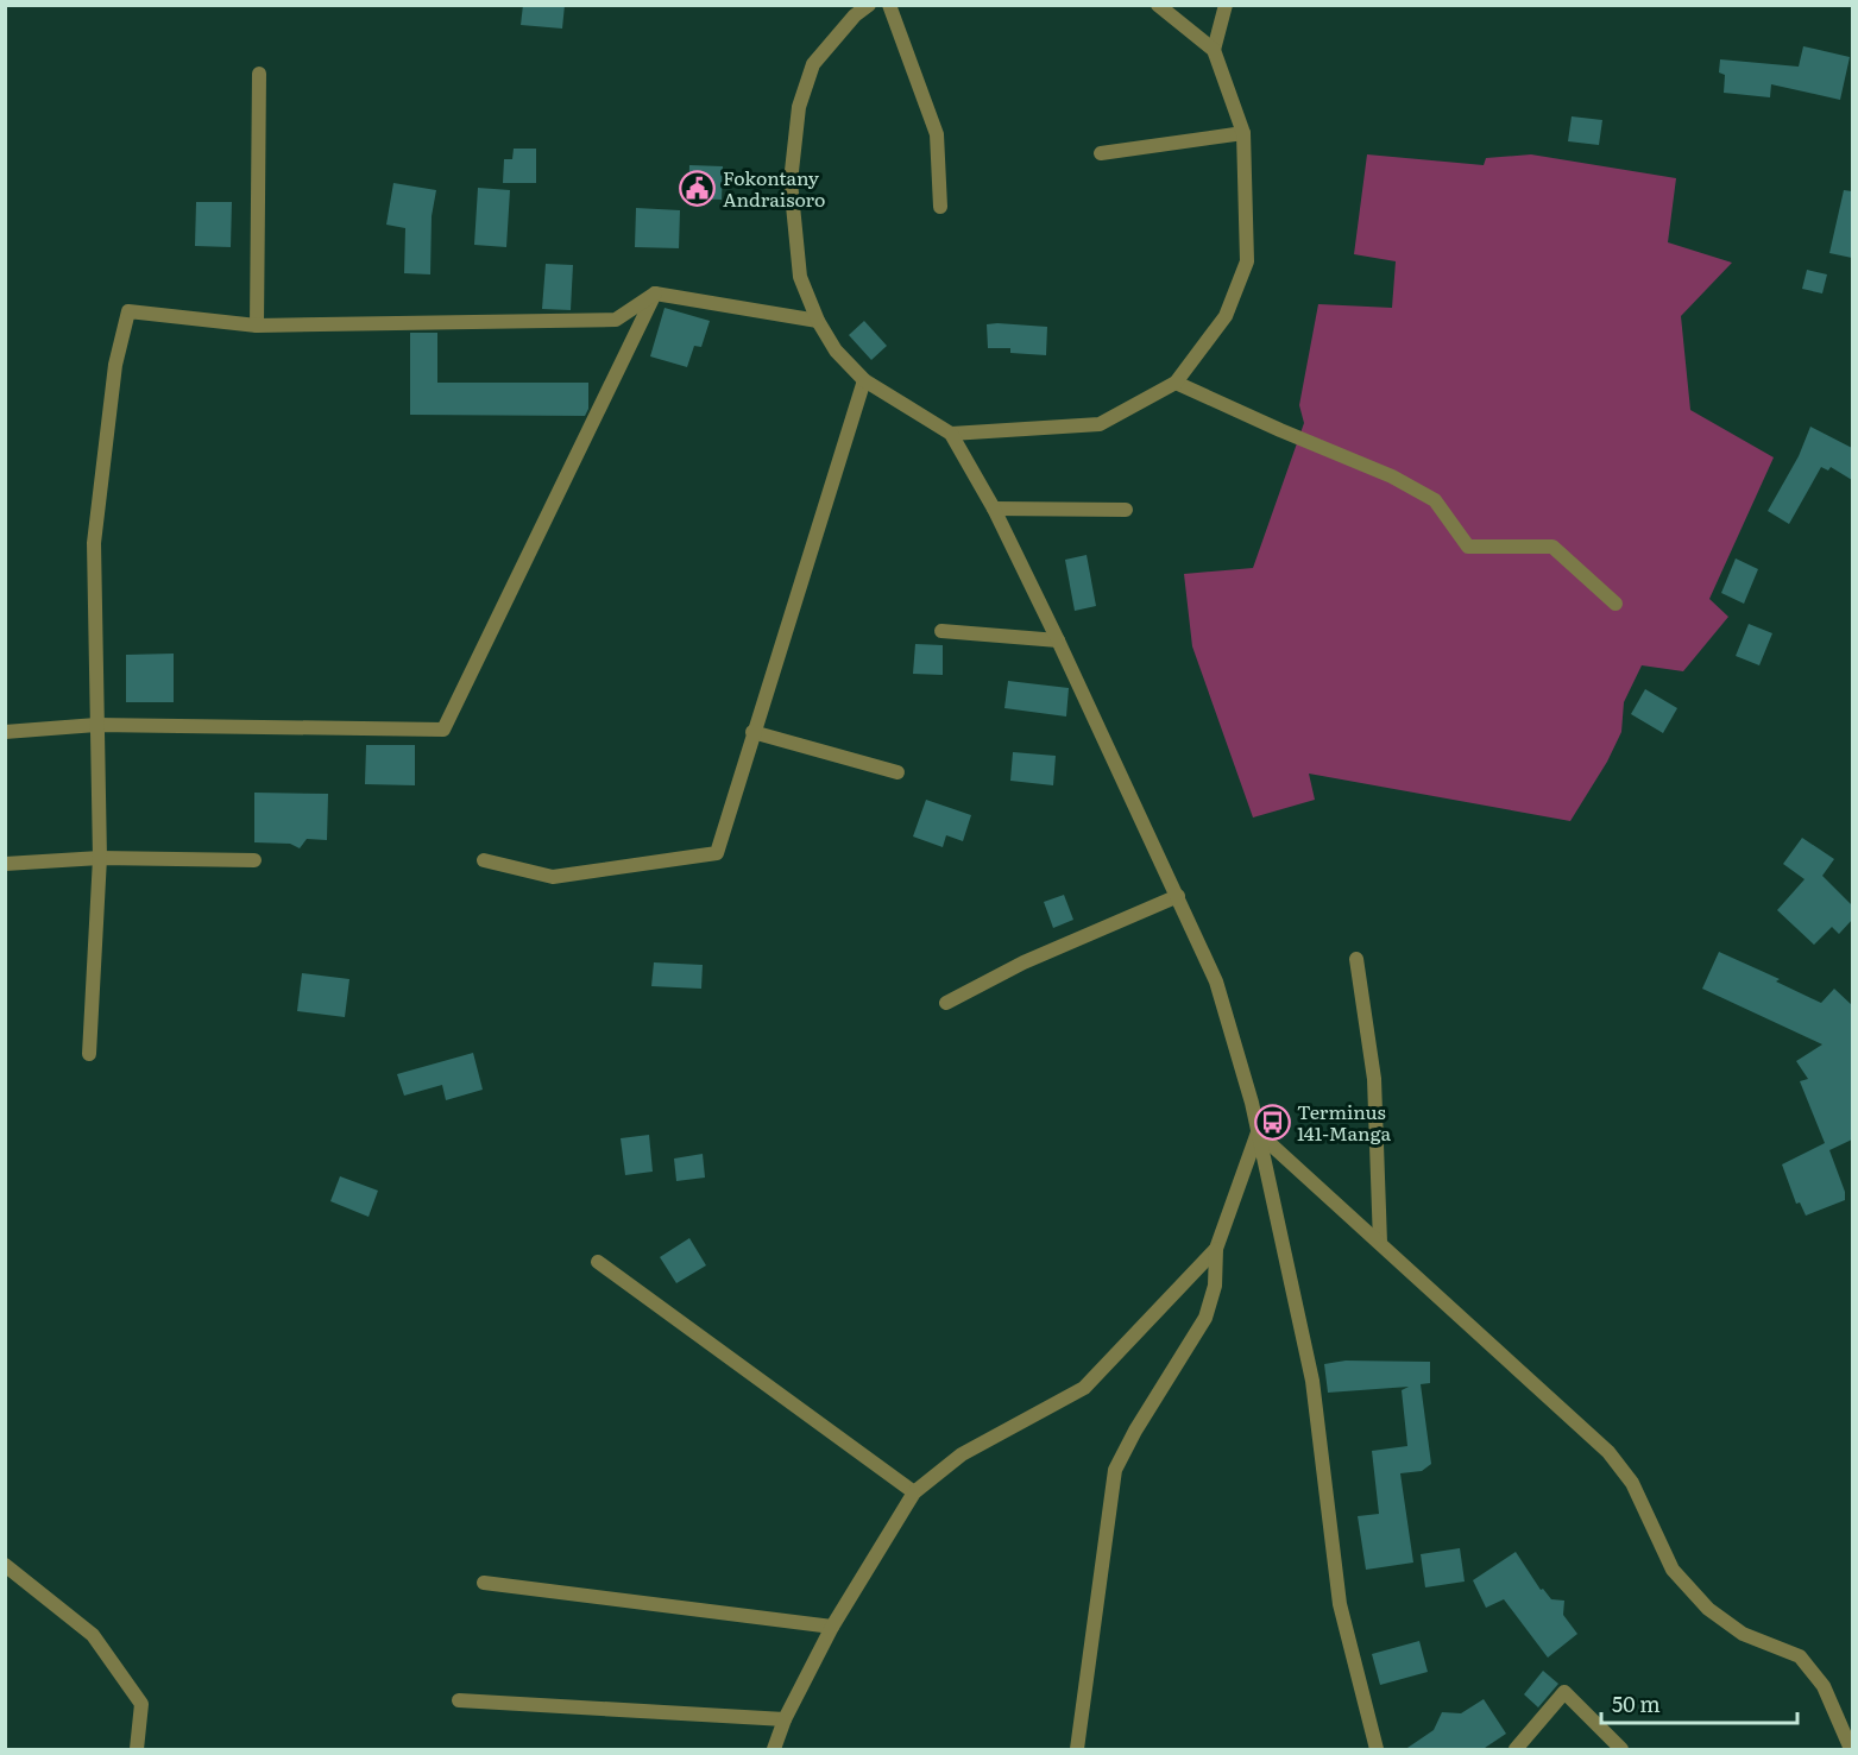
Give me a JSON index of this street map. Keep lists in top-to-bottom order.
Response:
{
  "places": {
    "public building": ["Fokontany Andraisoro"],
    "bus stop": ["Terminus 141-Manga"]
  },
  "scale_bar": "50 m"
}
